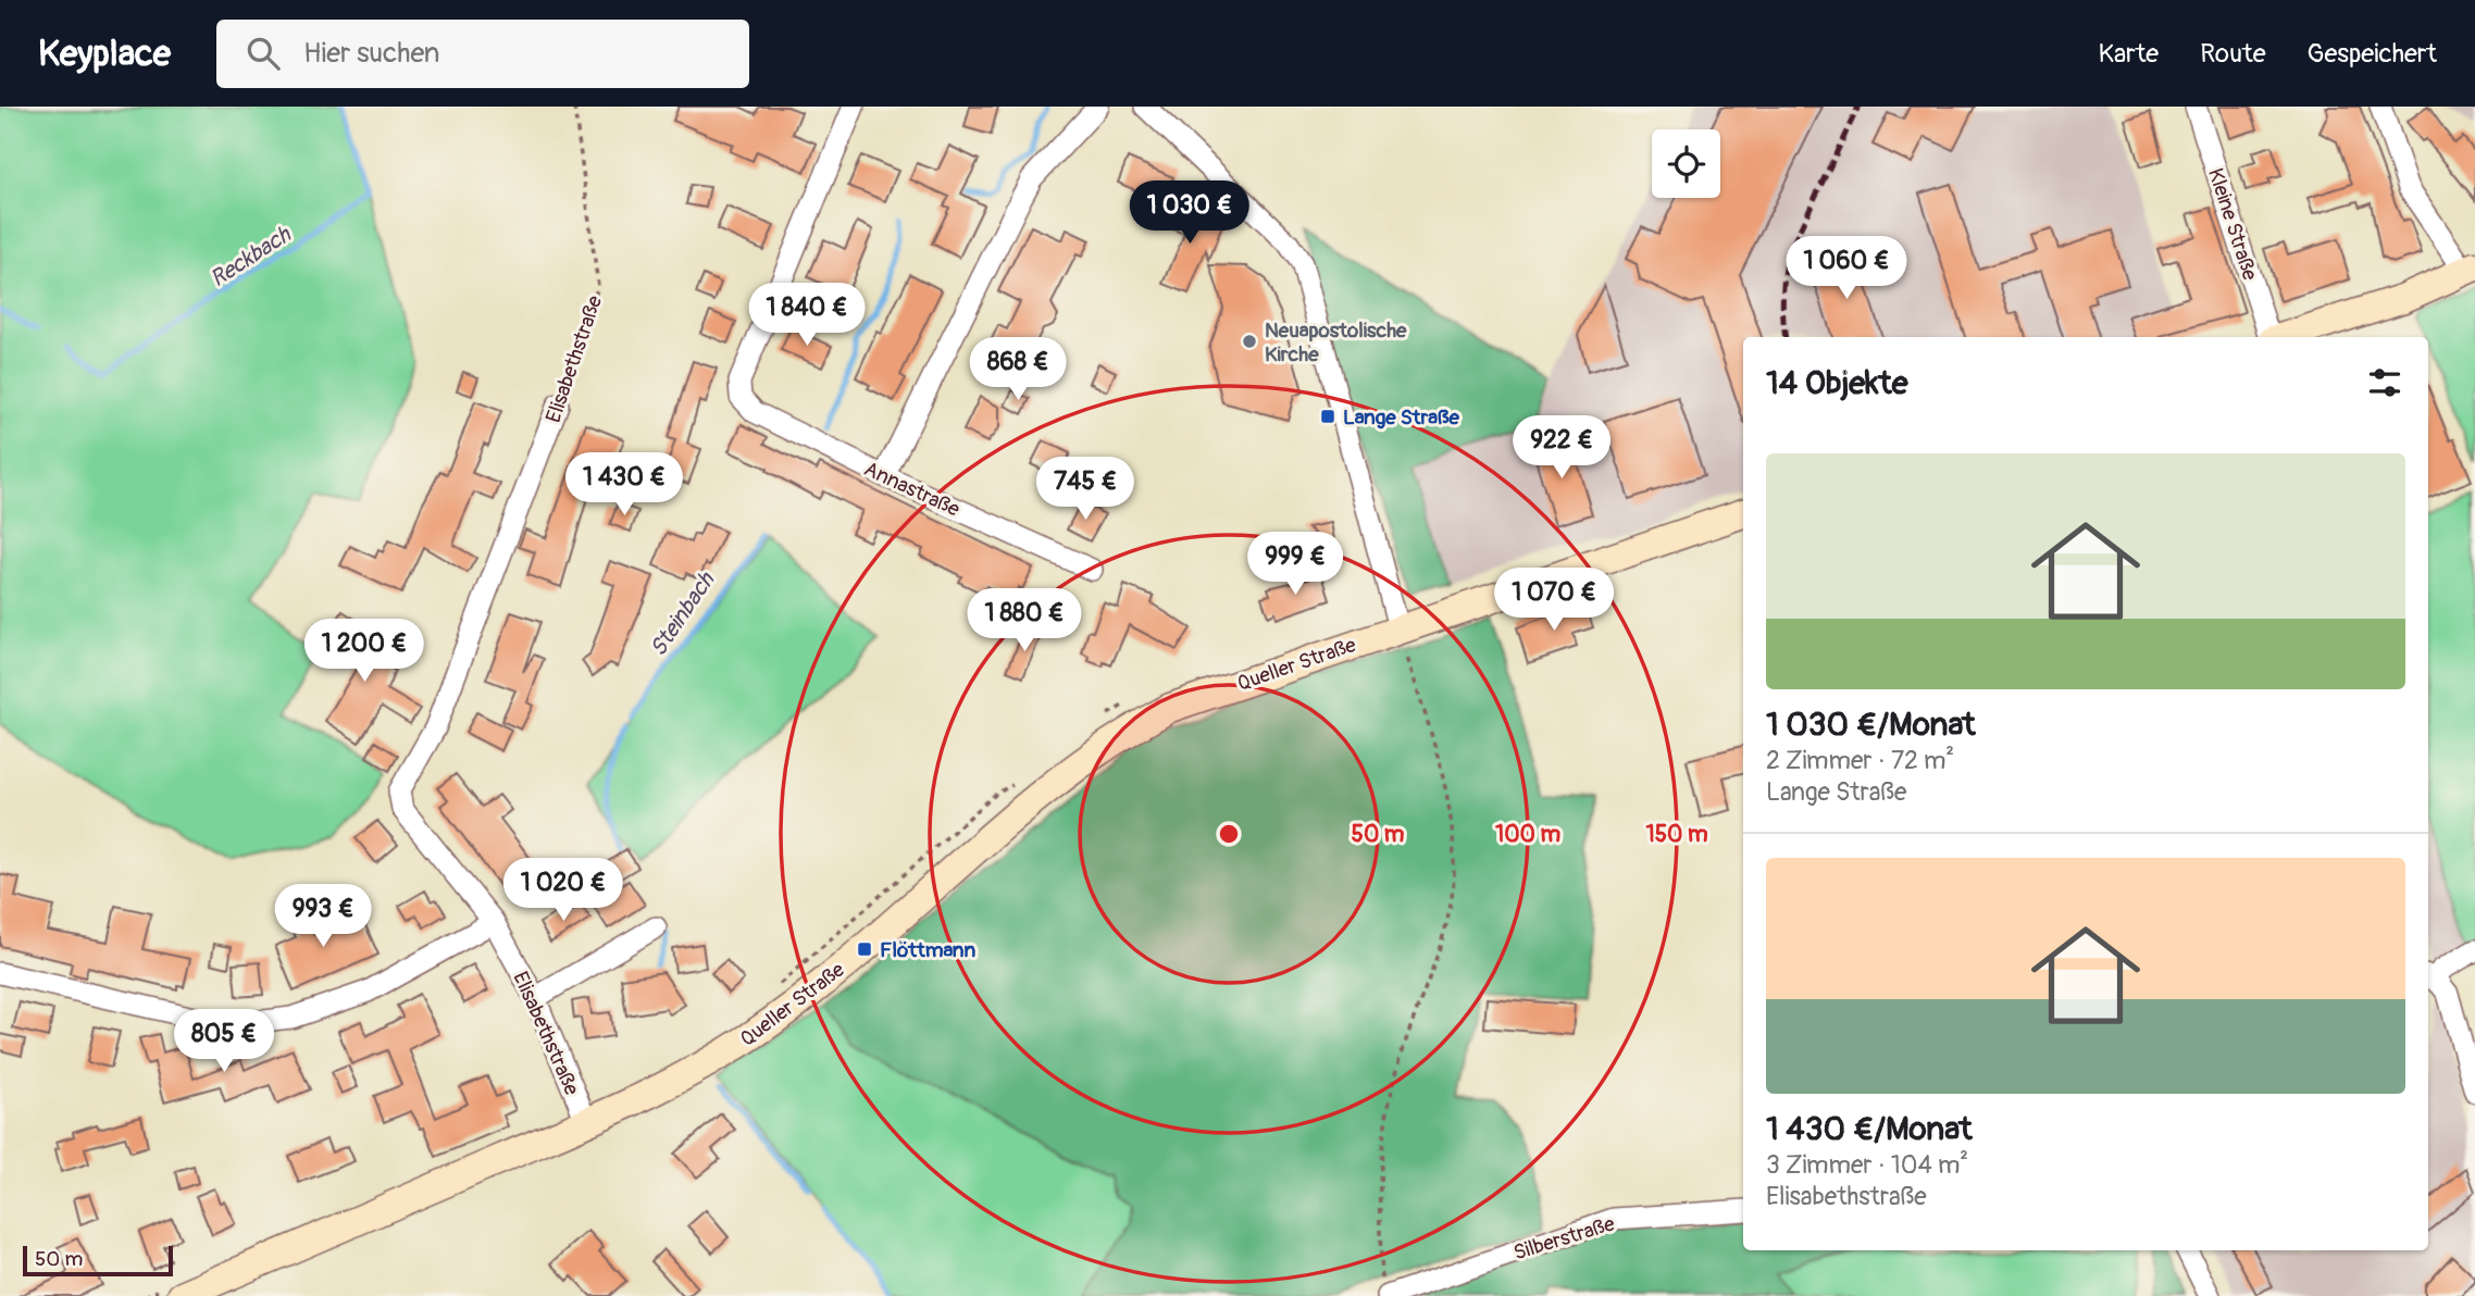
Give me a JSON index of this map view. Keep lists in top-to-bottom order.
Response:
{
  "streets": {
    "street": [
      "Kleine Straße",
      "Elisabethstraße",
      "Annastraße",
      "Queller Straße",
      "Silberstraße"
    ]
  },
  "crossings": [
    ["Elisabethstraße", "Queller Straße"]
  ],
  "water": ["Reckbach", "Steinbach"],
  "places": {
    "other": ["Neuapostolische Kirche"],
    "transit": ["Lange Straße", "Flöttmann"]
  },
  "scale_bar": "50 m",
  "page": {
    "header": "Keyplace",
    "search": "Hier suchen",
    "nav": ["Karte", "Route", "Gespeichert"],
    "price": [
      "1 030 €",
      "1 060 €",
      "1 840 €",
      "868 €",
      "922 €",
      "1 430 €",
      "745 €",
      "999 €",
      "1 070 €",
      "1 880 €",
      "1 200 €",
      "1 020 €",
      "993 €",
      "805 €"
    ],
    "heading": "14 Objekte",
    "list": [
      {
        "name": "1 030 €/Monat",
        "note": "2 Zimmer · 72 m² · Lange Straße"
      },
      {
        "name": "1 430 €/Monat",
        "note": "3 Zimmer · 104 m² · Elisabethstraße"
      }
    ],
    "scale": "50 m"
  },
  "rings": ["50 m", "100 m", "150 m"]
}
